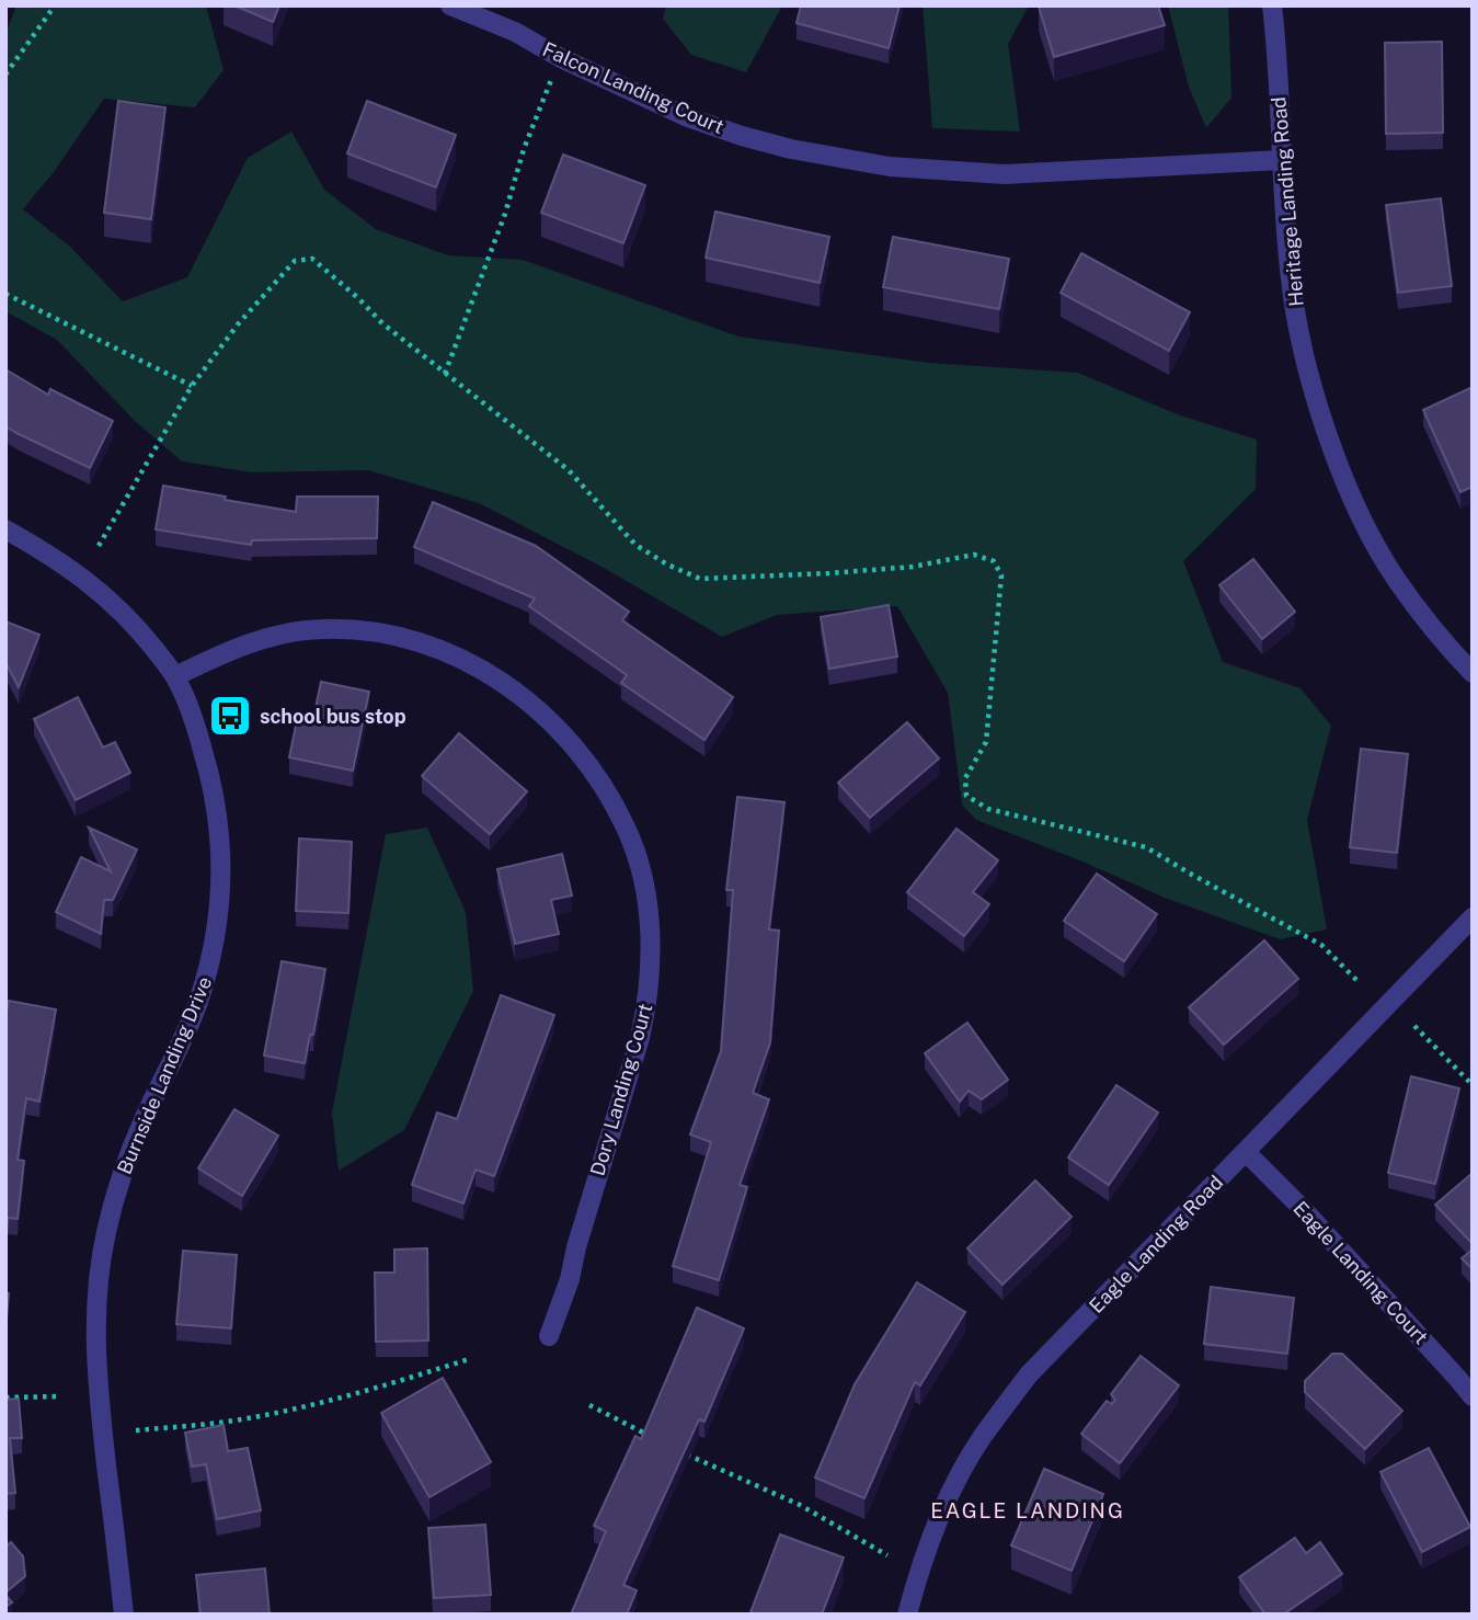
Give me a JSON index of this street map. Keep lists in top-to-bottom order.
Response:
{
  "streets": {
    "street": [
      "Falcon Landing Court",
      "Heritage Landing Road",
      "Burnside Landing Drive",
      "Dory Landing Court",
      "Eagle Landing Road",
      "Eagle Landing Court"
    ]
  },
  "crossings": [
    ["Falcon Landing Court", "Heritage Landing Road"],
    ["Burnside Landing Drive", "Dory Landing Court"],
    ["Eagle Landing Road", "Eagle Landing Court"]
  ],
  "districts": ["EAGLE LANDING"],
  "places": {
    "bus stop": ["school bus stop"]
  }
}
